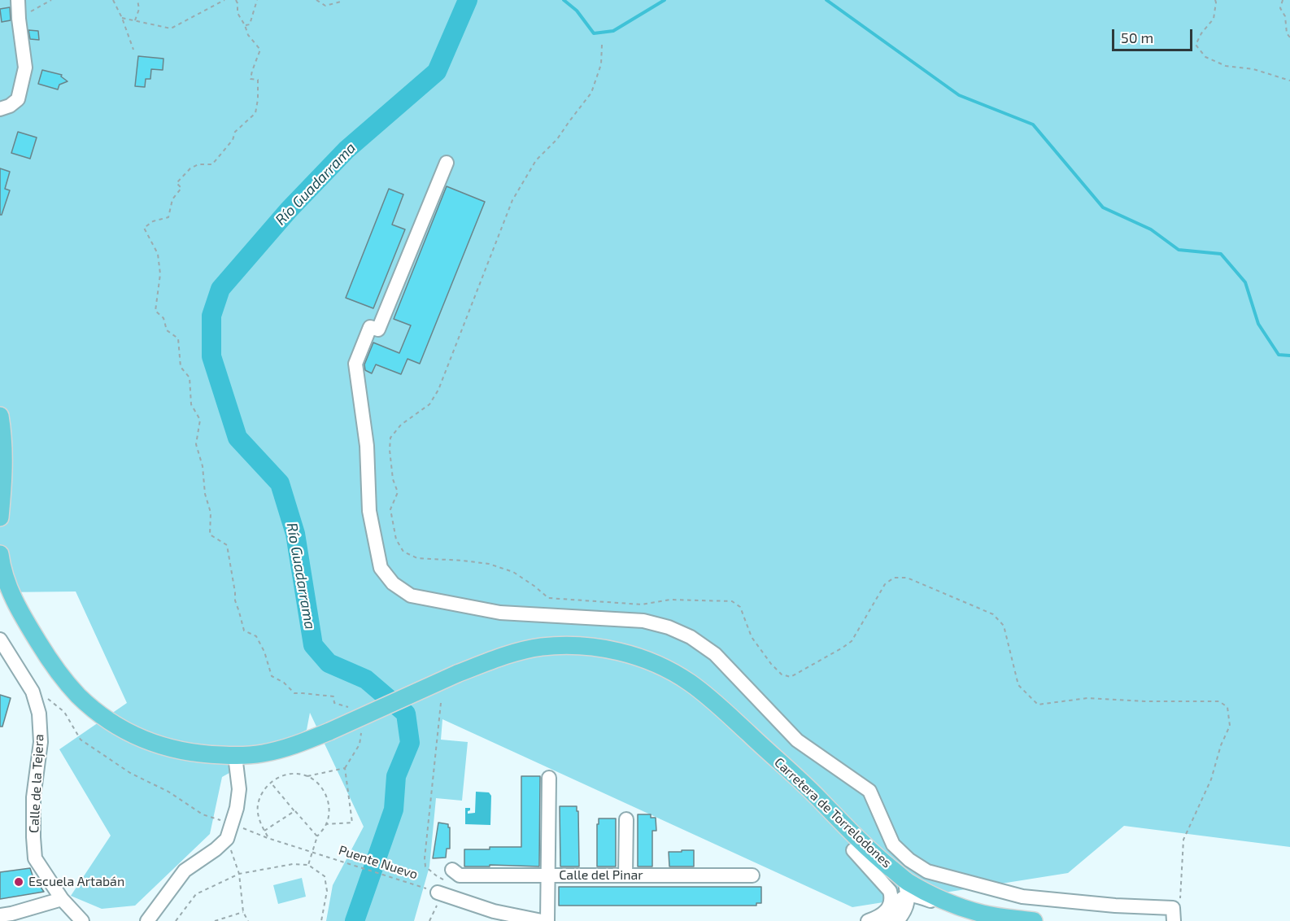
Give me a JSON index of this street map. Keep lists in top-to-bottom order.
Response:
{
  "streets": {
    "main road": ["Carretera de Torrelodones"],
    "street": ["Calle de la Tejera", "Calle del Pinar"],
    "path": ["Puente Nuevo"]
  },
  "crossings": [
    ["Calle de la Tejera", "Puente Nuevo"]
  ],
  "water": ["Río Guadarrama"],
  "places": ["Escuela Artabán"],
  "scale_bar": "50 m"
}
